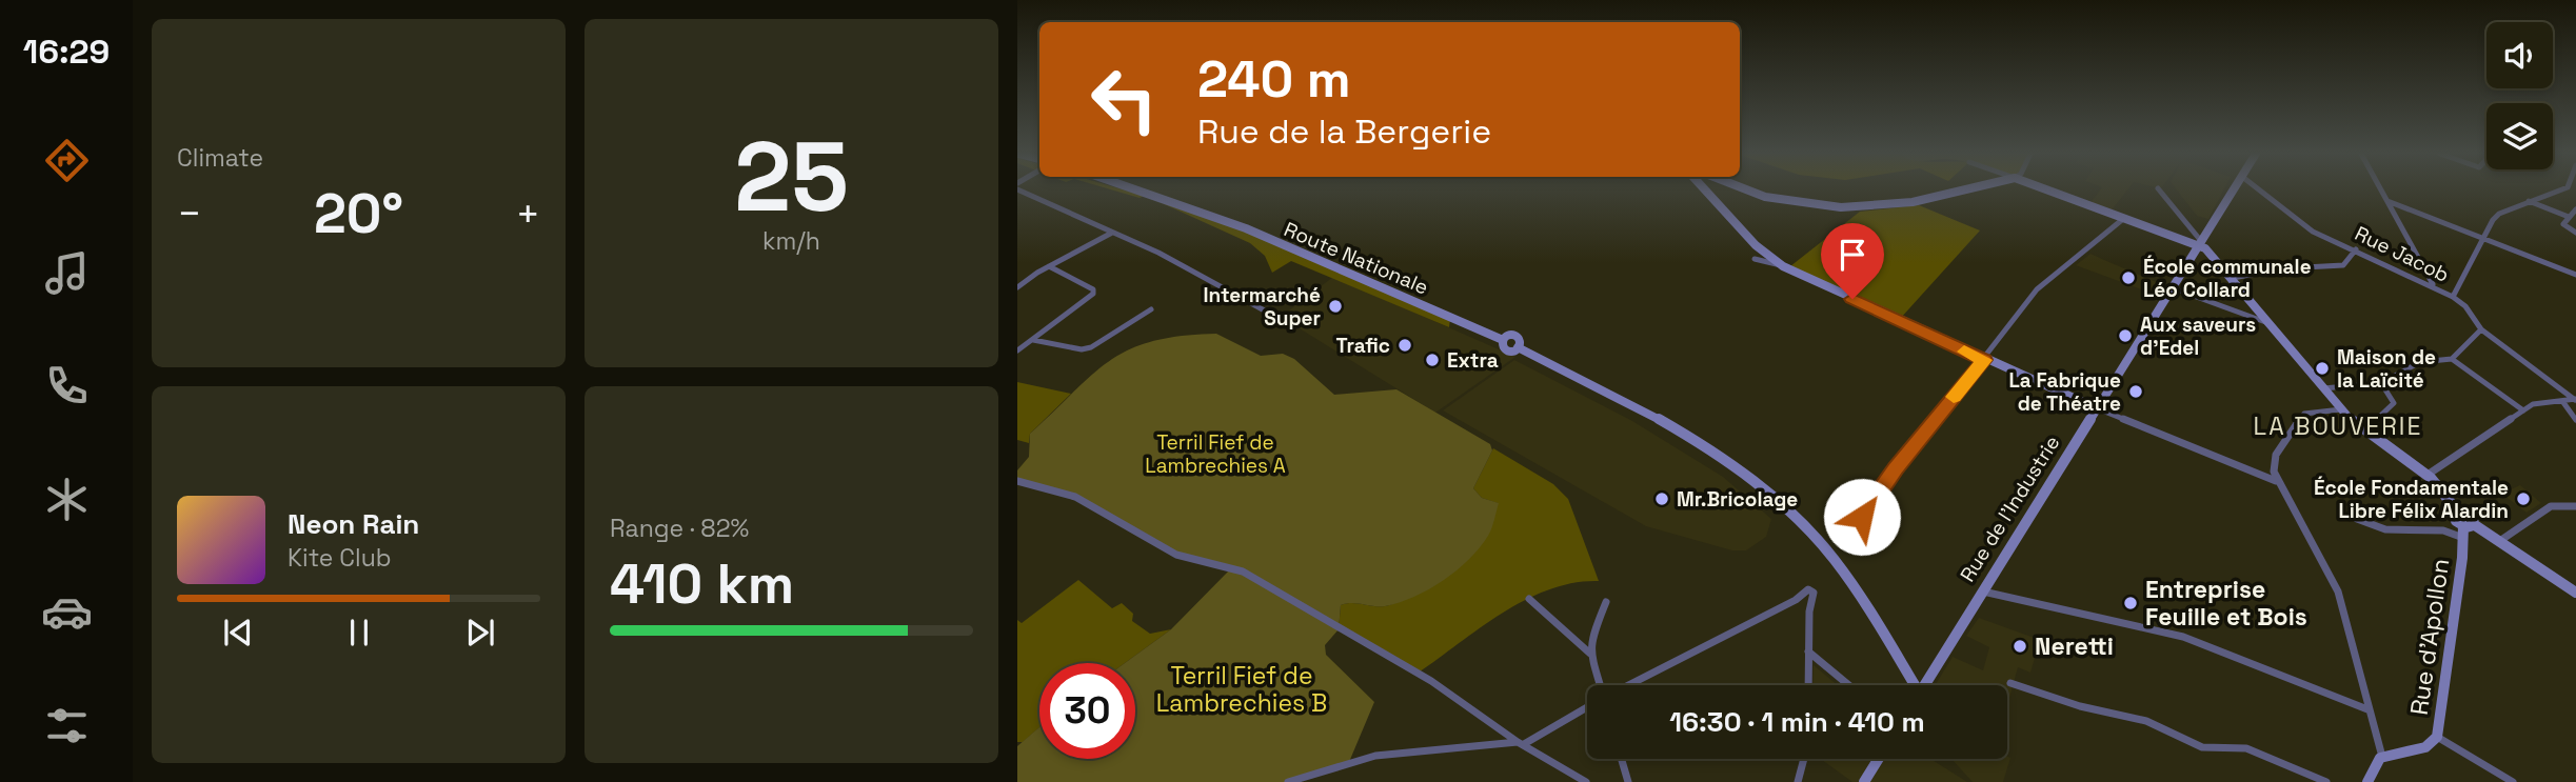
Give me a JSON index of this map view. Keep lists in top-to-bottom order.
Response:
{
  "streets": {
    "main road": ["Route Nationale"],
    "street": ["Rue Jacob", "Rue de l'Industrie", "Rue d'Apollon"]
  },
  "districts": ["LA BOUVERIE"],
  "parks": ["Terril Fief de Lambrechies A", "Terril Fief de Lambrechies B"],
  "places": [
    "École communale Léo Collard",
    "Intermarché Super",
    "Aux saveurs d'Edel",
    "Trafic",
    "Extra",
    "Maison de la Laïcité",
    "La Fabrique de Théatre",
    "Mr.Bricolage",
    "École Fondamentale Libre Félix Alardin",
    "Entreprise Feuille et Bois",
    "Neretti"
  ],
  "page": {
    "tabs": "16:29",
    "tile": [
      "Climate",
      ["25", "km/h"],
      ["Range · 82%", "410 km"]
    ],
    "turn": ["240 m", "Rue de la Bergerie"],
    "heat": ["−", "20°", "+"],
    "song": ["Neon Rain", "Kite Club"],
    "limit": "30",
    "trip": "16:30 · 1 min · 410 m"
  }
}
